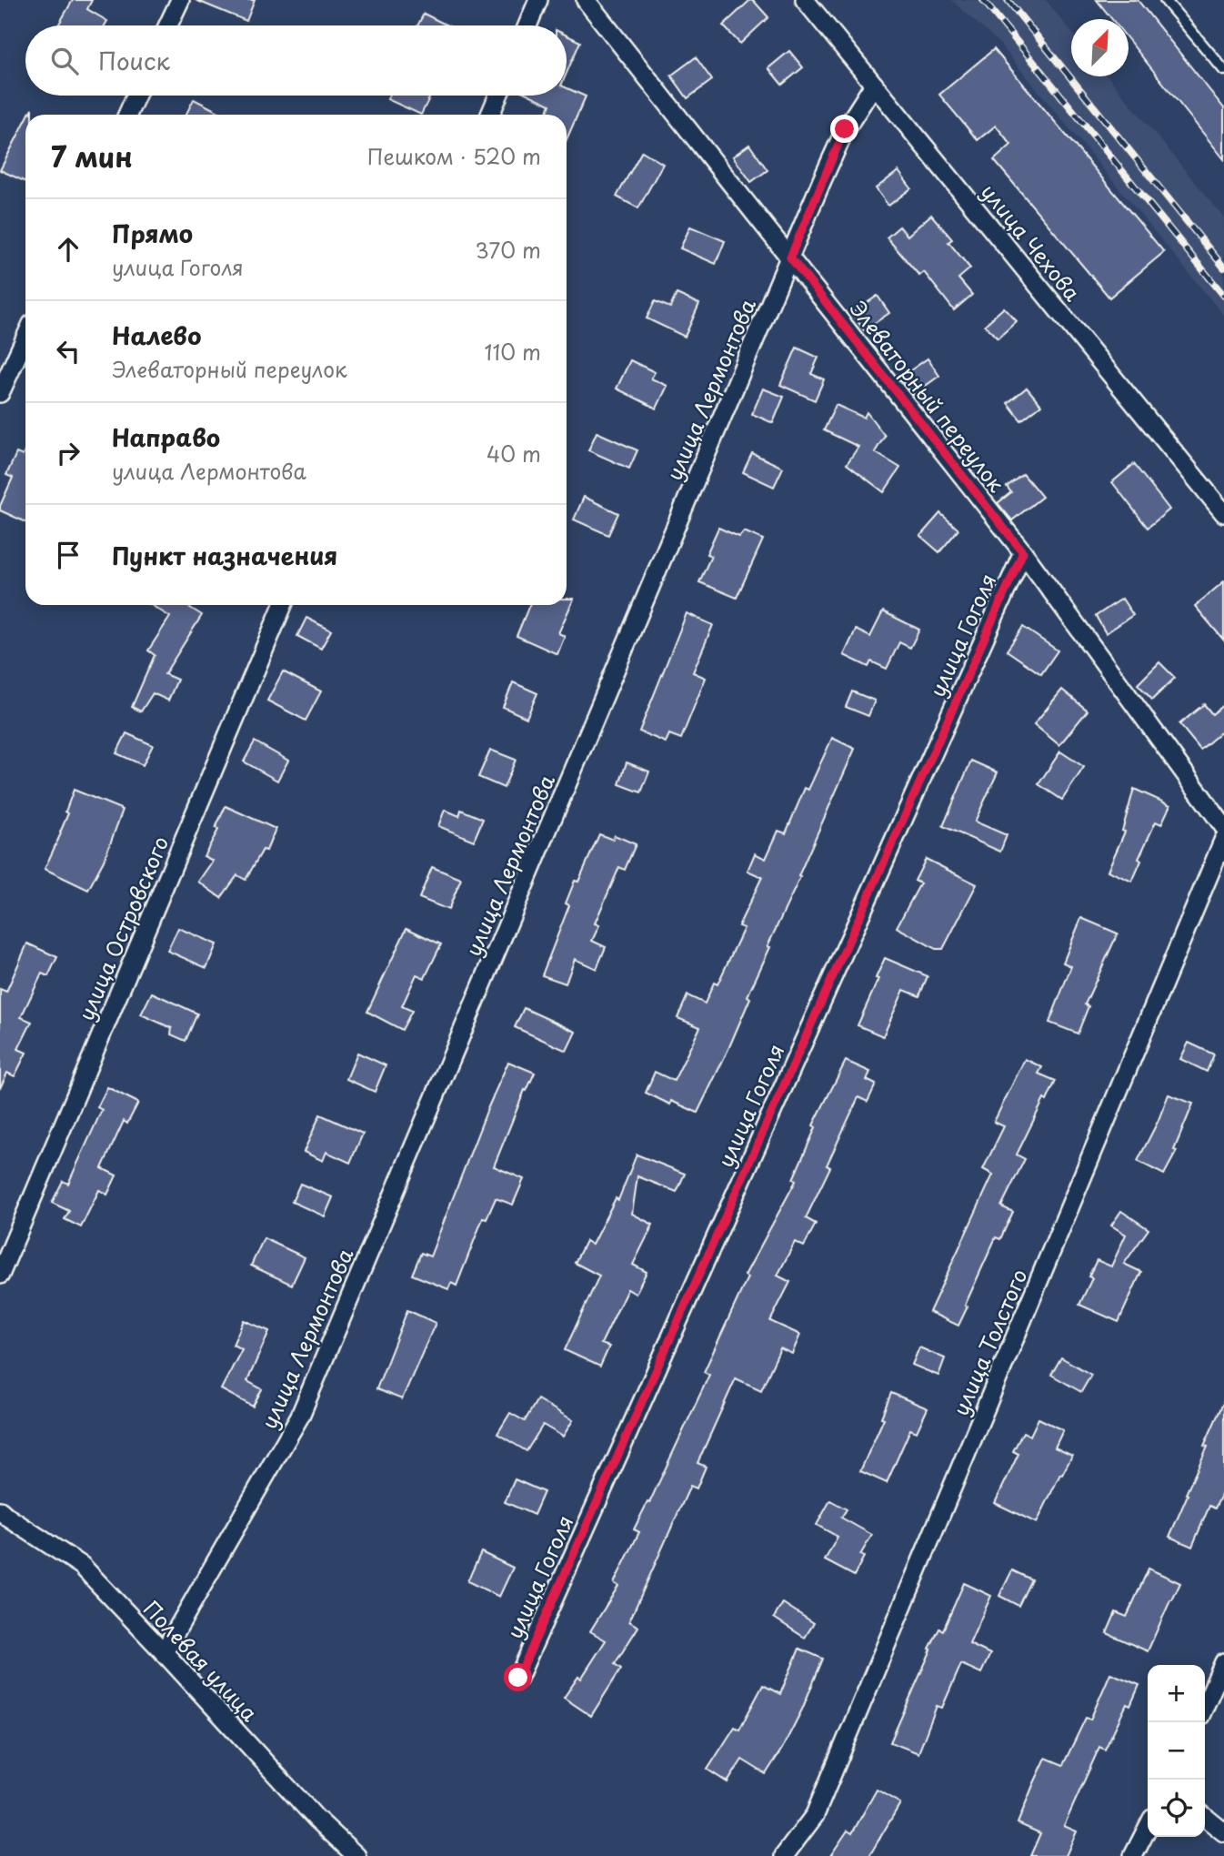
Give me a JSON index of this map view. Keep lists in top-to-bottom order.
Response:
{
  "streets": {
    "street": [
      "улица Чехова",
      "улица Лермонтова",
      "Элеваторный переулок",
      "улица Гоголя",
      "улица Островского",
      "улица Толстого",
      "Полевая улица"
    ]
  },
  "crossings": [
    ["улица Чехова", "улица Лермонтова"],
    ["улица Лермонтова", "Элеваторный переулок"],
    ["улица Лермонтова", "Полевая улица"],
    ["Элеваторный переулок", "улица Гоголя"]
  ],
  "north": "top right",
  "page": {
    "search": "Поиск",
    "heading": ["7 мин", "Пешком · 520 m"],
    "list": [
      ["Прямо", "улица Гоголя", "370 m"],
      ["Налево", "Элеваторный переулок", "110 m"],
      ["Направо", "улица Лермонтова", "40 m"],
      "Пункт назначения"
    ],
    "map_buttons": ["+", "−"]
  }
}
